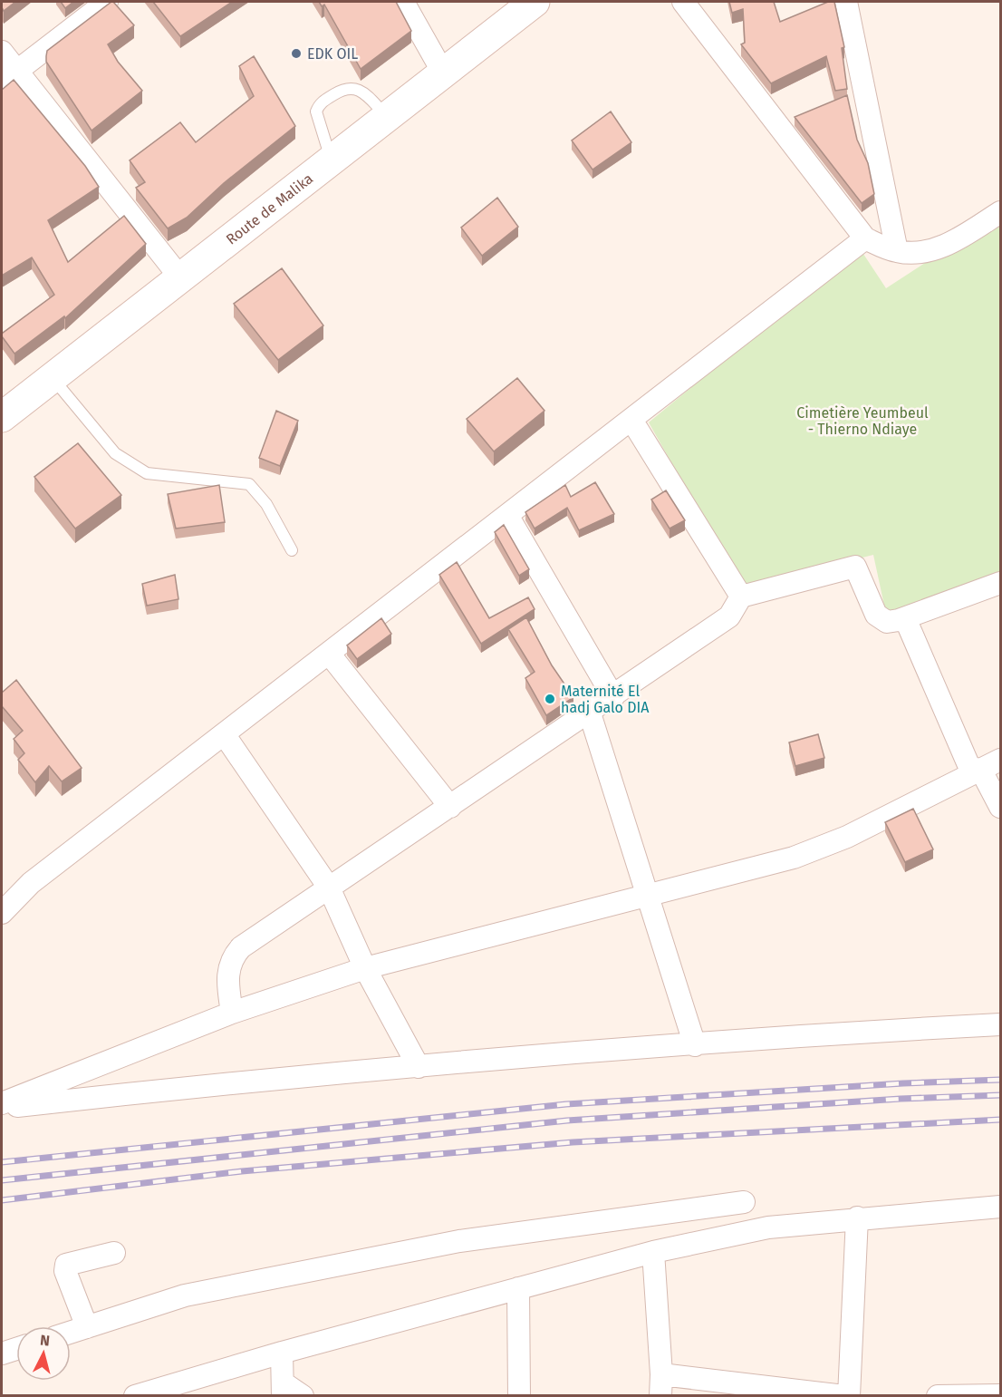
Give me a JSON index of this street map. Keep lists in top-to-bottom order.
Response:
{
  "streets": {
    "main road": ["Route de Malika"]
  },
  "parks": ["Cimetière Yeumbeul - Thierno Ndiaye"],
  "places": ["EDK OIL", "Maternité El hadj Galo DIA"],
  "north": "top"
}
